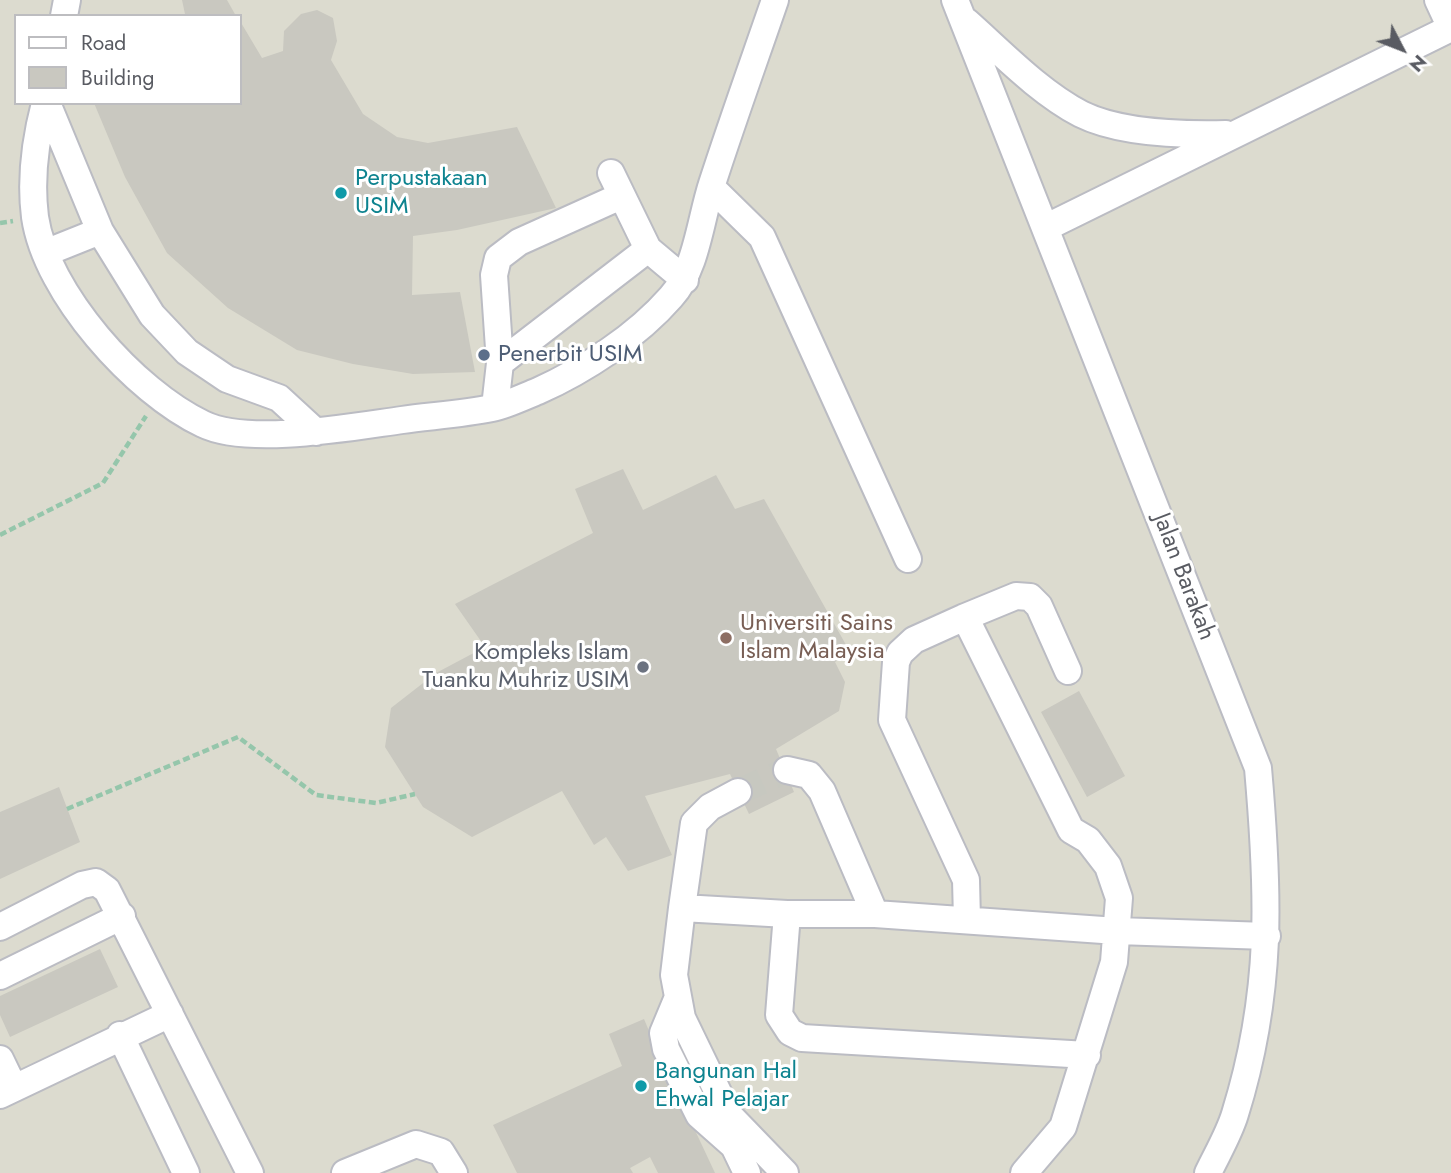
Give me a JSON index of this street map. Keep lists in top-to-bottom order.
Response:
{
  "streets": {
    "street": ["Jalan Barakah"]
  },
  "places": [
    "Perpustakaan USIM",
    "Penerbit USIM",
    "Universiti Sains Islam Malaysia",
    "Kompleks Islam Tuanku Muhriz USIM",
    "Bangunan Hal Ehwal Pelajar"
  ],
  "legend": ["Road", "Building"],
  "north": "bottom right"
}
